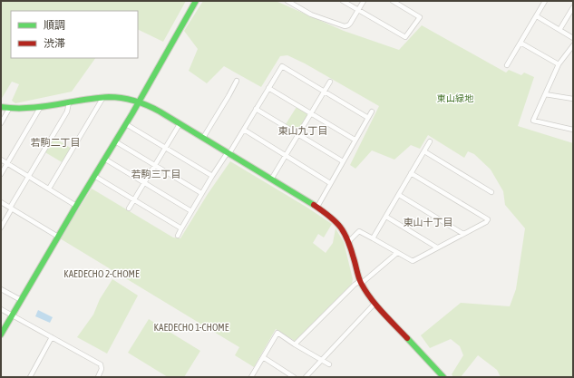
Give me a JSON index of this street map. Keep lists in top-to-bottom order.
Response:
{
  "districts": [
    "東山九丁目",
    "若駒二丁目",
    "若駒三丁目",
    "東山十丁目",
    "KAEDECHO 2-CHOME",
    "KAEDECHO 1-CHOME"
  ],
  "parks": ["東山緑地"],
  "legend": ["順調", "渋滞"]
}
